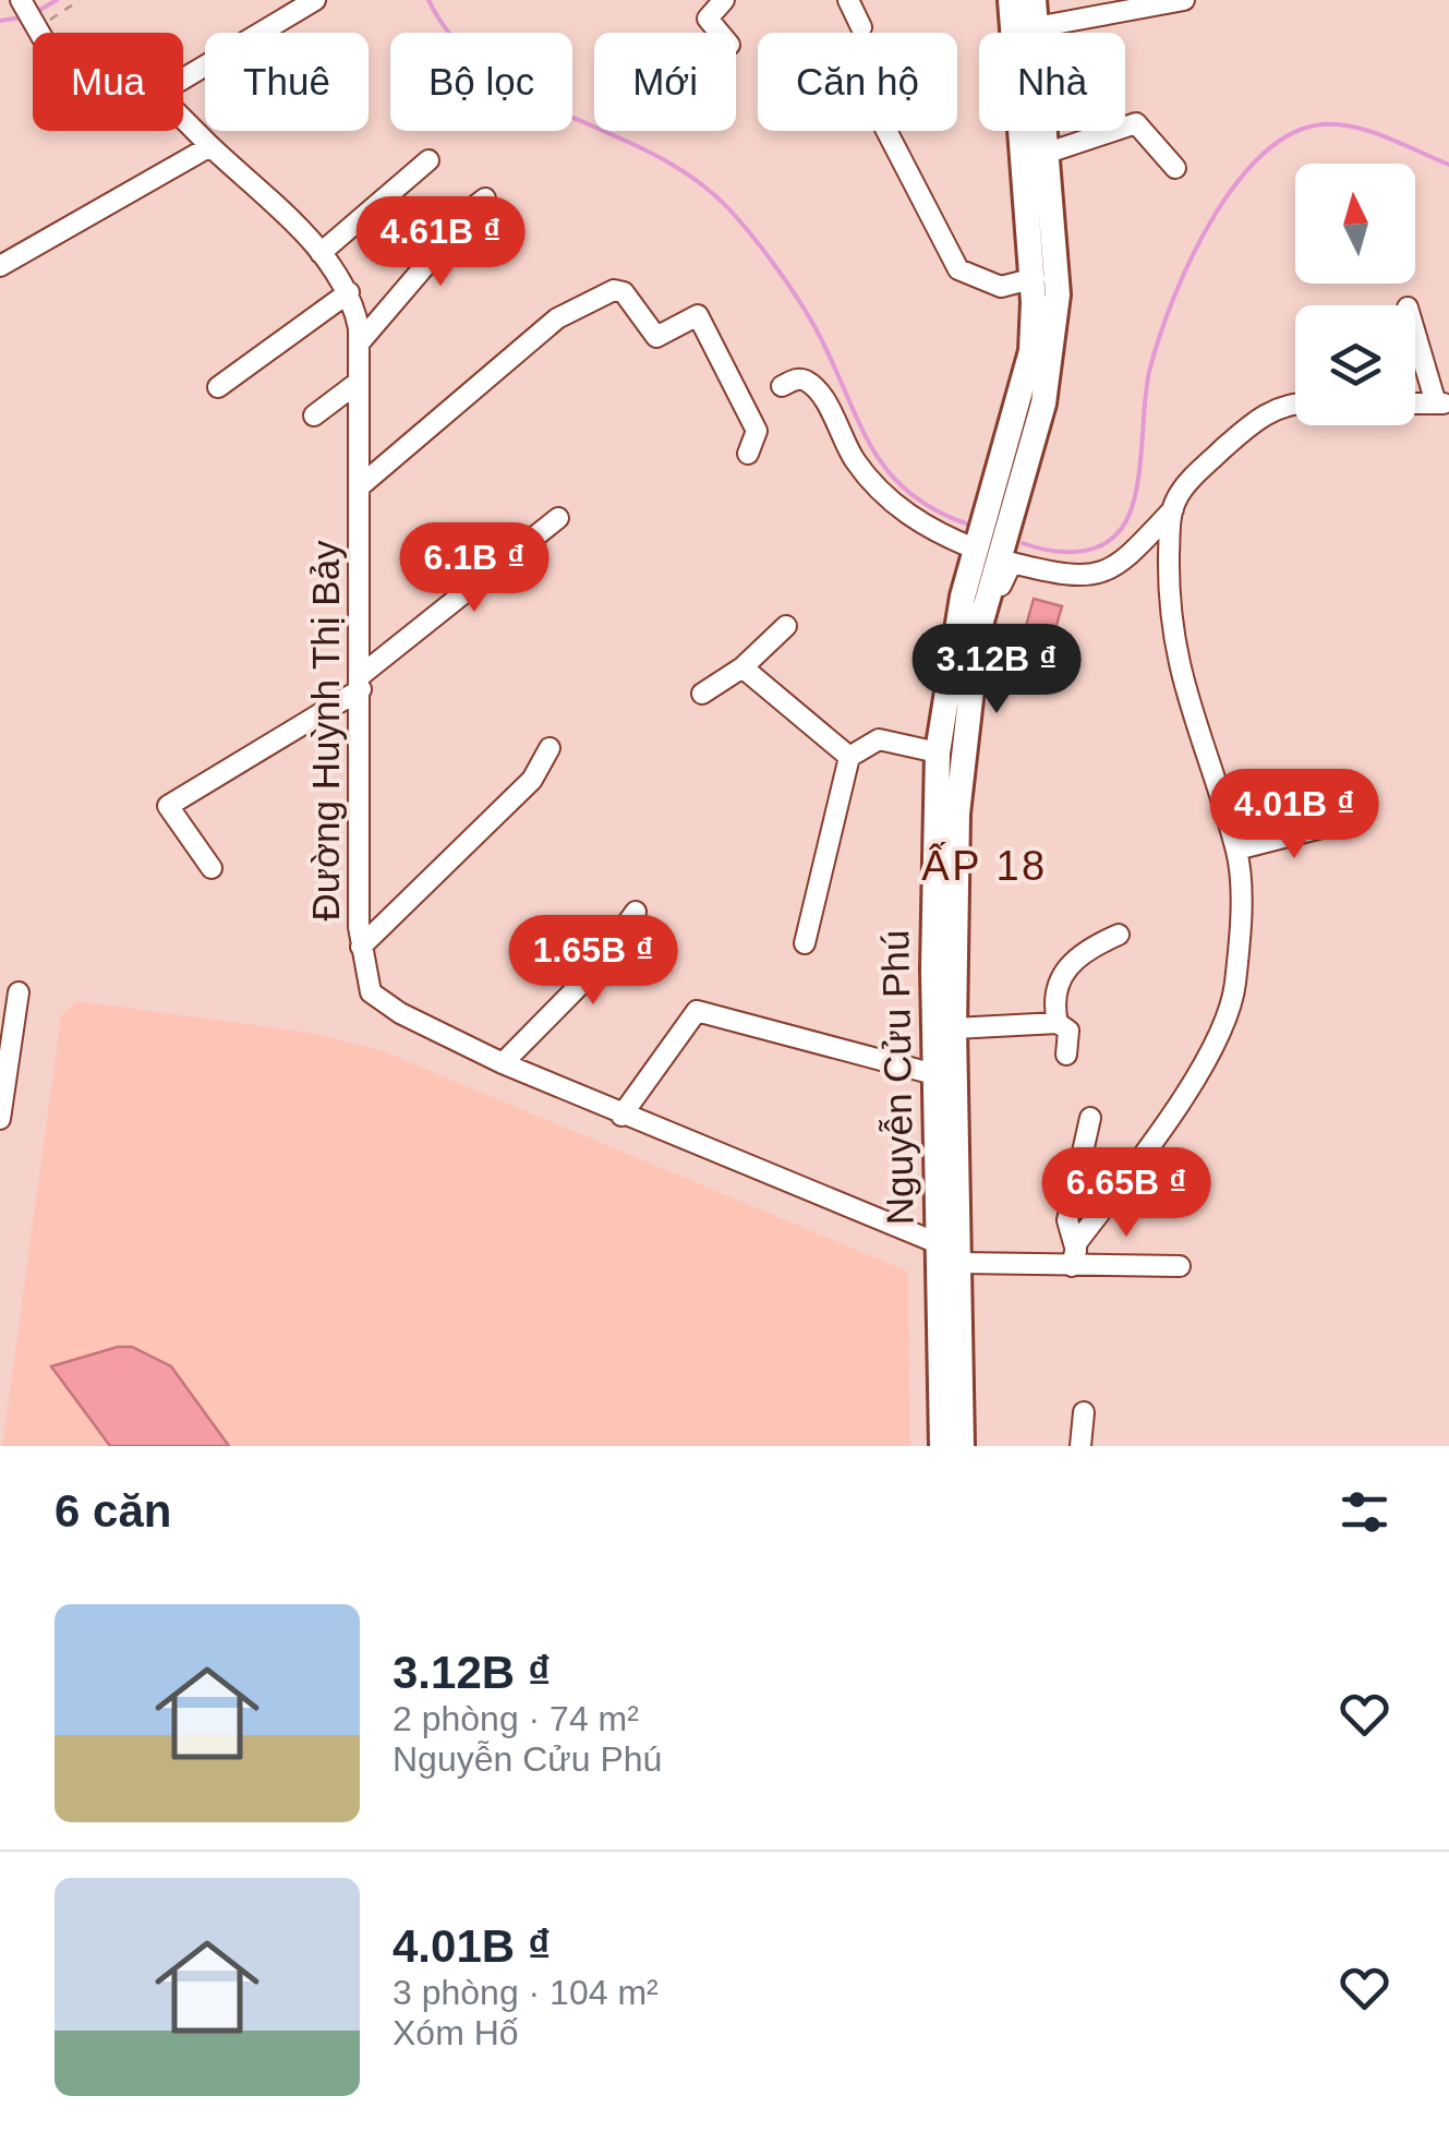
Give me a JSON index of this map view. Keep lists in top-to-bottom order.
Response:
{
  "streets": {
    "main road": ["Nguyễn Cửu Phú"],
    "street": ["Đường Huỳnh Thị Bảy"]
  },
  "crossings": [
    ["Đường Huỳnh Thị Bảy", "Nguyễn Cửu Phú"]
  ],
  "districts": ["ẤP 18"],
  "north": "top",
  "page": {
    "chip": [
      "Mua",
      "Thuê",
      "Bộ lọc",
      "Mới",
      "Căn hộ",
      "Nhà"
    ],
    "price": [
      "4.61B ₫",
      "6.1B ₫",
      "3.12B ₫",
      "4.01B ₫",
      "1.65B ₫",
      "6.65B ₫"
    ],
    "heading": "6 căn",
    "list": [
      {
        "name": "3.12B ₫",
        "note": "2 phòng · 74 m² · Nguyễn Cửu Phú"
      },
      {
        "name": "4.01B ₫",
        "note": "3 phòng · 104 m² · Xóm Hố"
      }
    ]
  }
}
